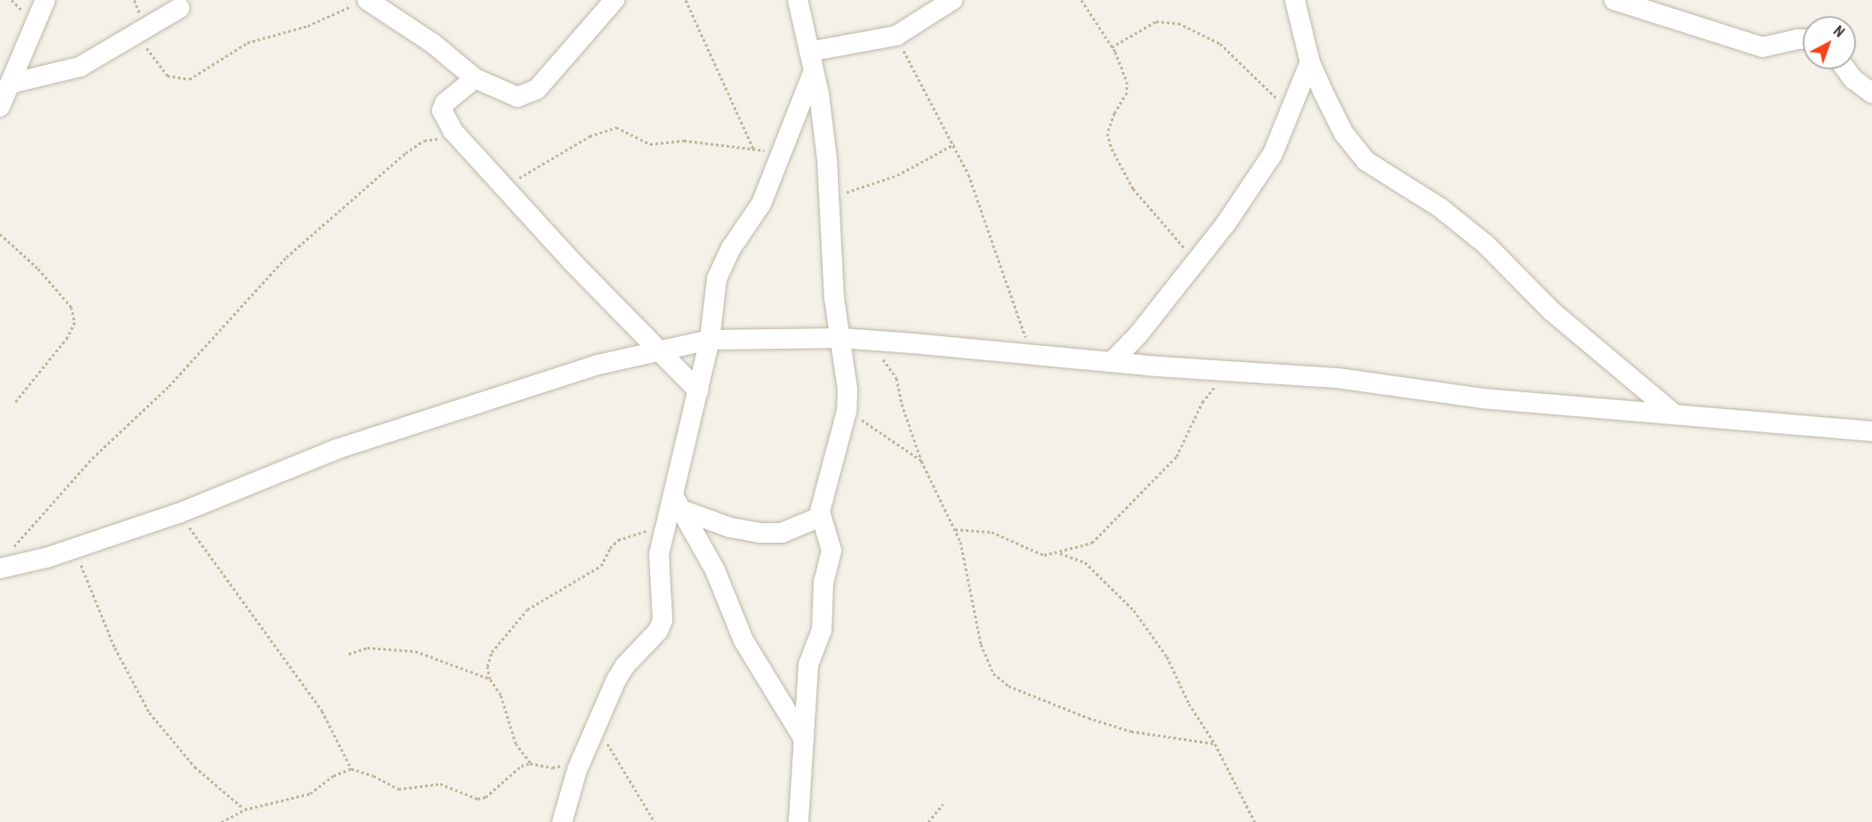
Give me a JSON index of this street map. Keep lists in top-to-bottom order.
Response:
{
  "north": "top right"
}
